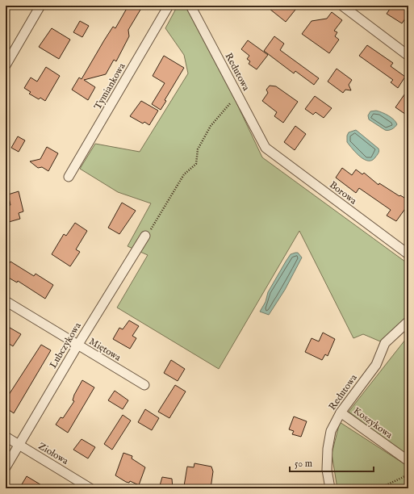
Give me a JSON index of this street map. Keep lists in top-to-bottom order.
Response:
{
  "streets": {
    "street": [
      "Redutowa",
      "Tymiankowa",
      "Borowa",
      "Lubczykowa",
      "Miętowa",
      "Koszykowa",
      "Ziołowa"
    ]
  },
  "crossings": [
    ["Redutowa", "Borowa"],
    ["Redutowa", "Koszykowa"],
    ["Lubczykowa", "Miętowa"],
    ["Lubczykowa", "Ziołowa"]
  ],
  "scale_bar": "50 m"
}
